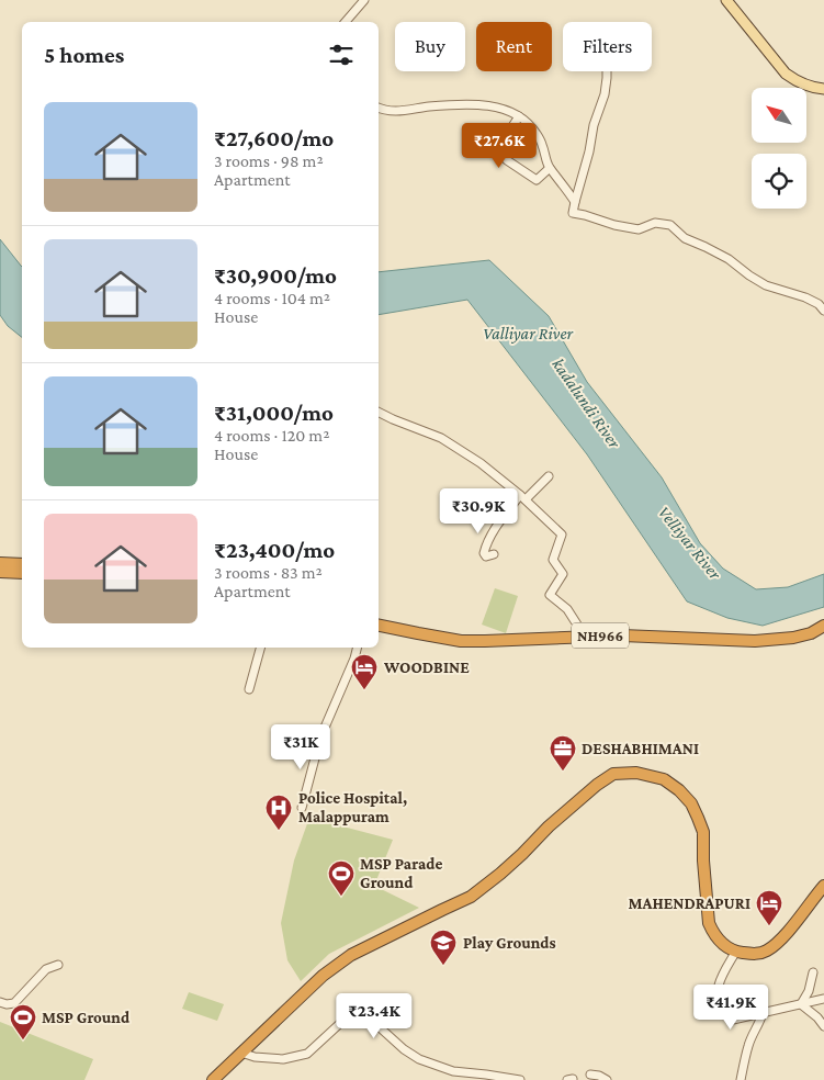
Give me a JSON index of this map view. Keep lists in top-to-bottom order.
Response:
{
  "streets": {
    "highway": ["NH966"]
  },
  "water": ["Valliyar River", "kadalundi River", "Velliyar River"],
  "places": {
    "hotel": ["WOODBINE", "MAHENDRAPURI"],
    "office": ["DESHABHIMANI"],
    "hospital": ["Police Hospital, Malappuram"],
    "sports": ["MSP Parade Ground", "MSP Ground"],
    "school or university": ["Play Grounds"]
  },
  "north": "top left",
  "page": {
    "chip": ["Buy", "Rent", "Filters"],
    "heading": "5 homes",
    "list": [
      {
        "name": "₹27,600/mo",
        "note": "3 rooms · 98 m² · Apartment"
      },
      {
        "name": "₹30,900/mo",
        "note": "4 rooms · 104 m² · House"
      },
      {
        "name": "₹31,000/mo",
        "note": "4 rooms · 120 m² · House"
      },
      {
        "name": "₹23,400/mo",
        "note": "3 rooms · 83 m² · Apartment"
      }
    ],
    "price": [
      "₹27.6K",
      "₹30.9K",
      "₹31K",
      "₹41.9K",
      "₹23.4K"
    ]
  }
}
